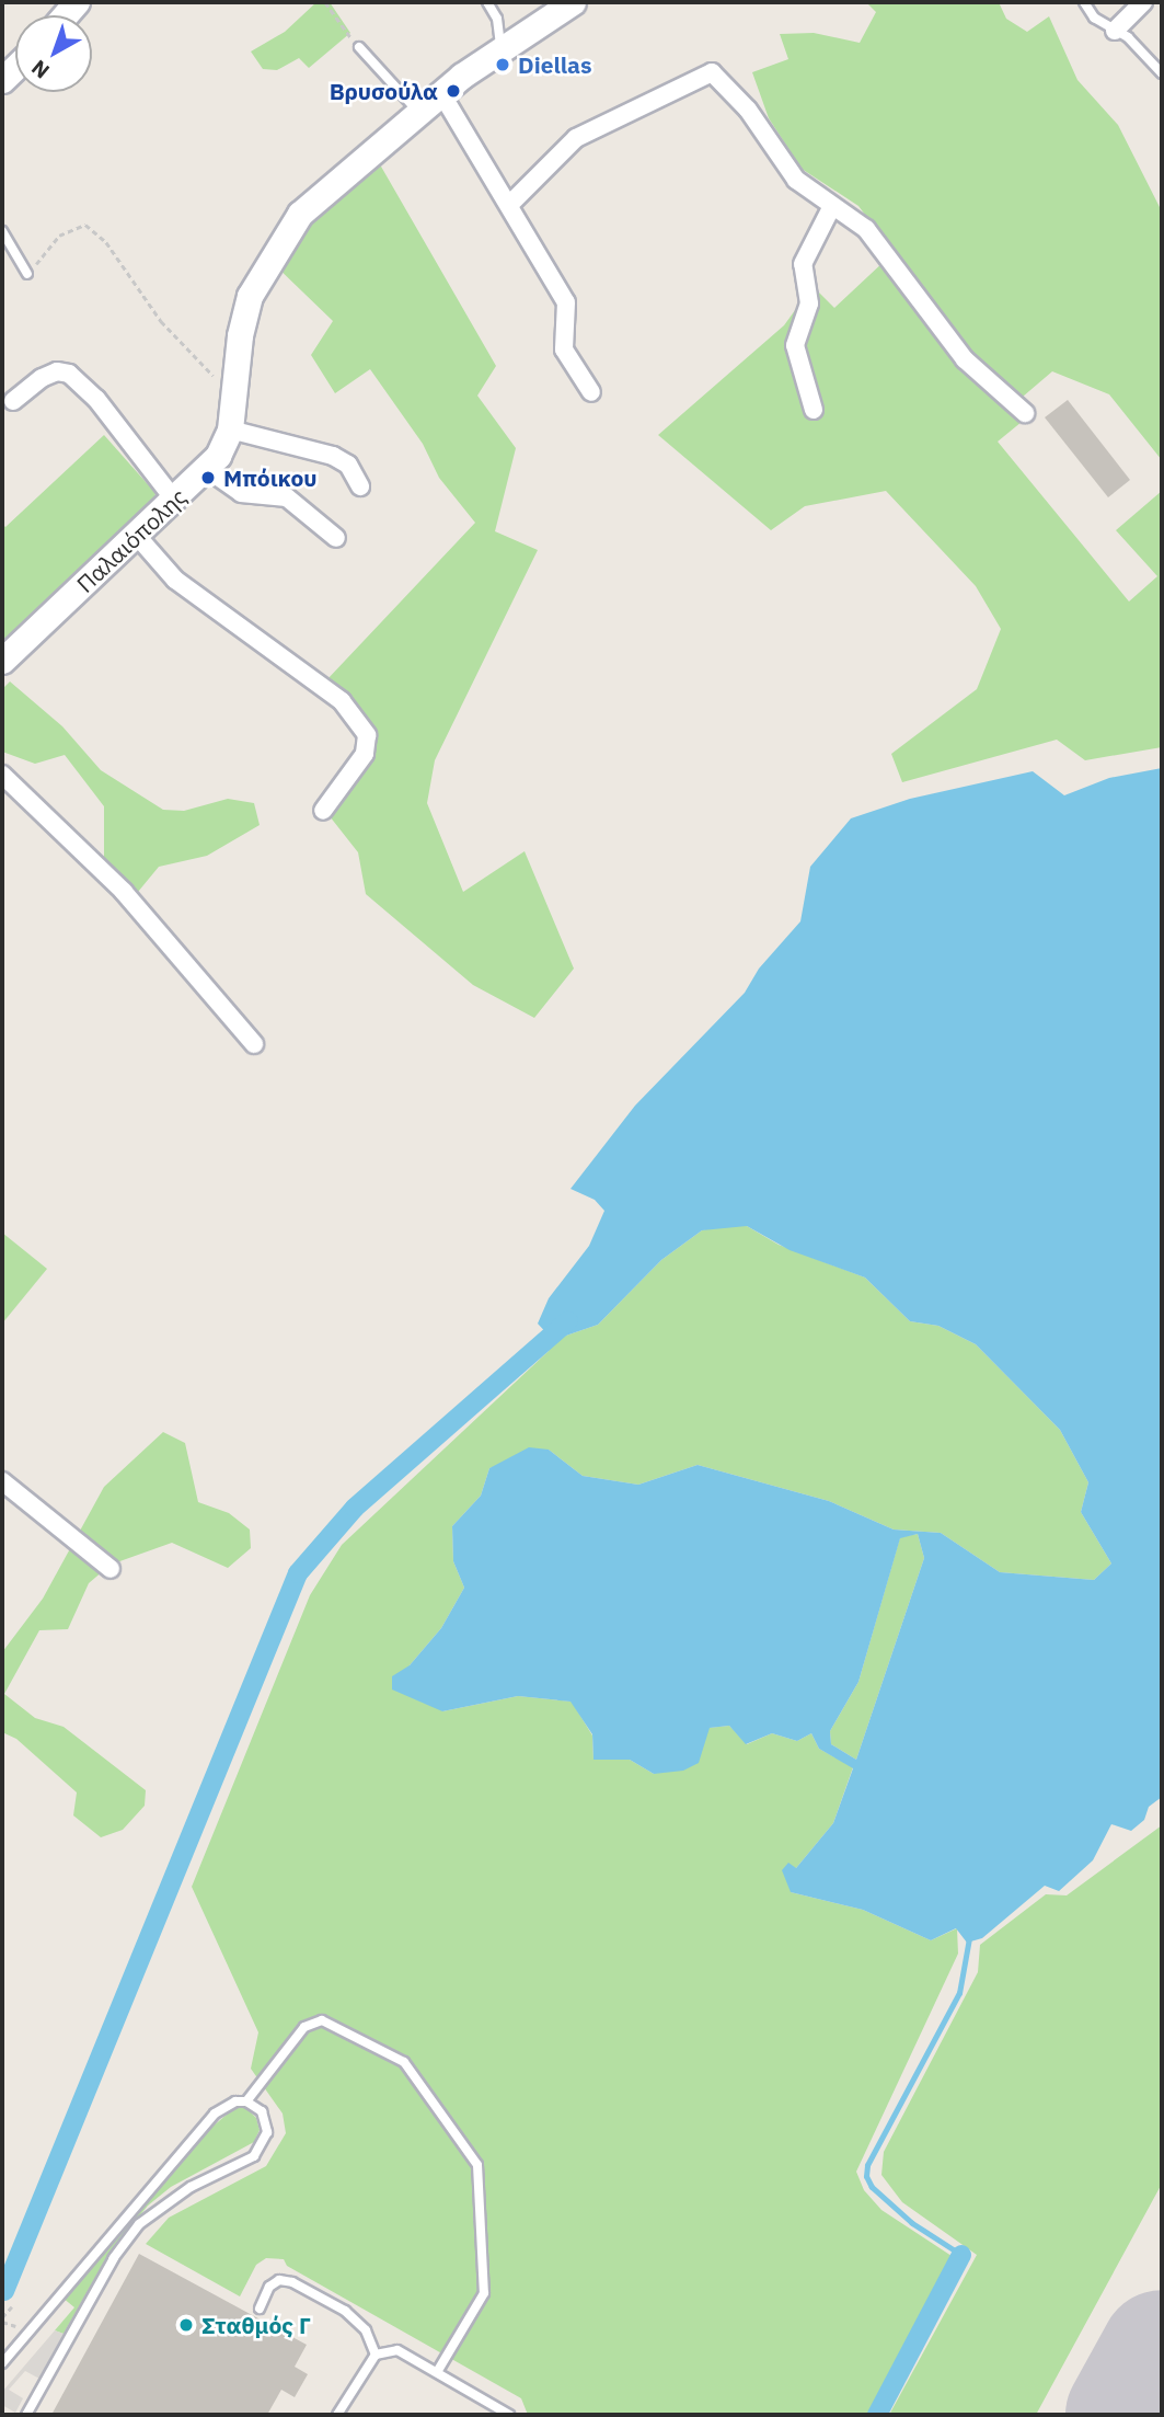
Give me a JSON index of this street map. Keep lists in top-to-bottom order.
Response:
{
  "streets": {
    "main road": ["Παλαιόπολης"]
  },
  "places": [
    "Diellas",
    "Βρυσούλα",
    "Μπόικου",
    "Σταθμός Γ"
  ],
  "north": "bottom left"
}
